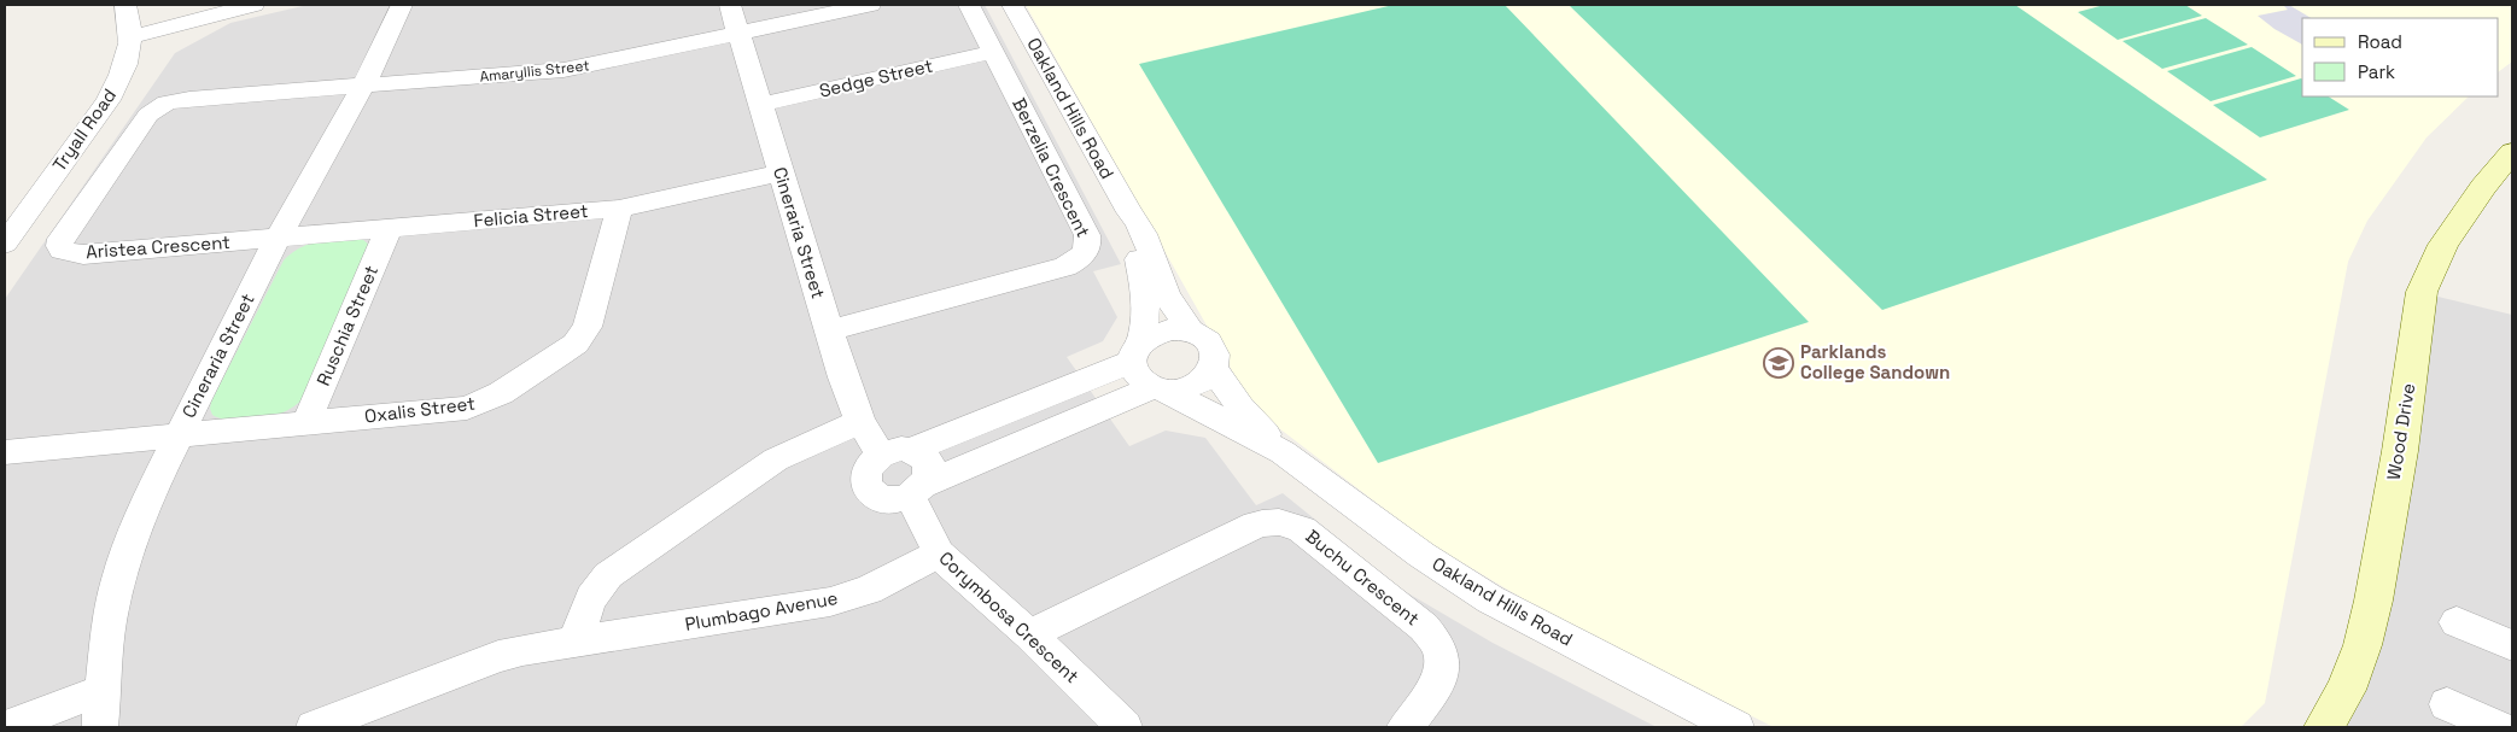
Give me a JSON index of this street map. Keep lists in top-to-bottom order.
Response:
{
  "streets": {
    "street": [
      "Amaryllis Street",
      "Sedge Street",
      "Oakland Hills Road",
      "Tryall Road",
      "Berzelia Crescent",
      "Felicia Street",
      "Cineraria Street",
      "Aristea Crescent",
      "Ruschia Street",
      "Oxalis Street",
      "Wood Drive",
      "Buchu Crescent",
      "Plumbago Avenue",
      "Corymbosa Crescent"
    ]
  },
  "crossings": [
    ["Amaryllis Street", "Cineraria Street"],
    ["Amaryllis Street", "Aristea Crescent"],
    ["Sedge Street", "Berzelia Crescent"],
    ["Sedge Street", "Cineraria Street"],
    ["Berzelia Crescent", "Cineraria Street"],
    ["Felicia Street", "Cineraria Street"],
    ["Felicia Street", "Aristea Crescent"],
    ["Felicia Street", "Ruschia Street"],
    ["Felicia Street", "Oxalis Street"],
    ["Cineraria Street", "Aristea Crescent"],
    ["Cineraria Street", "Oxalis Street"],
    ["Cineraria Street", "Corymbosa Crescent"],
    ["Ruschia Street", "Oxalis Street"],
    ["Buchu Crescent", "Corymbosa Crescent"],
    ["Plumbago Avenue", "Corymbosa Crescent"]
  ],
  "places": {
    "school or university": ["Parklands College Sandown"]
  },
  "legend": ["Road", "Park"]
}
